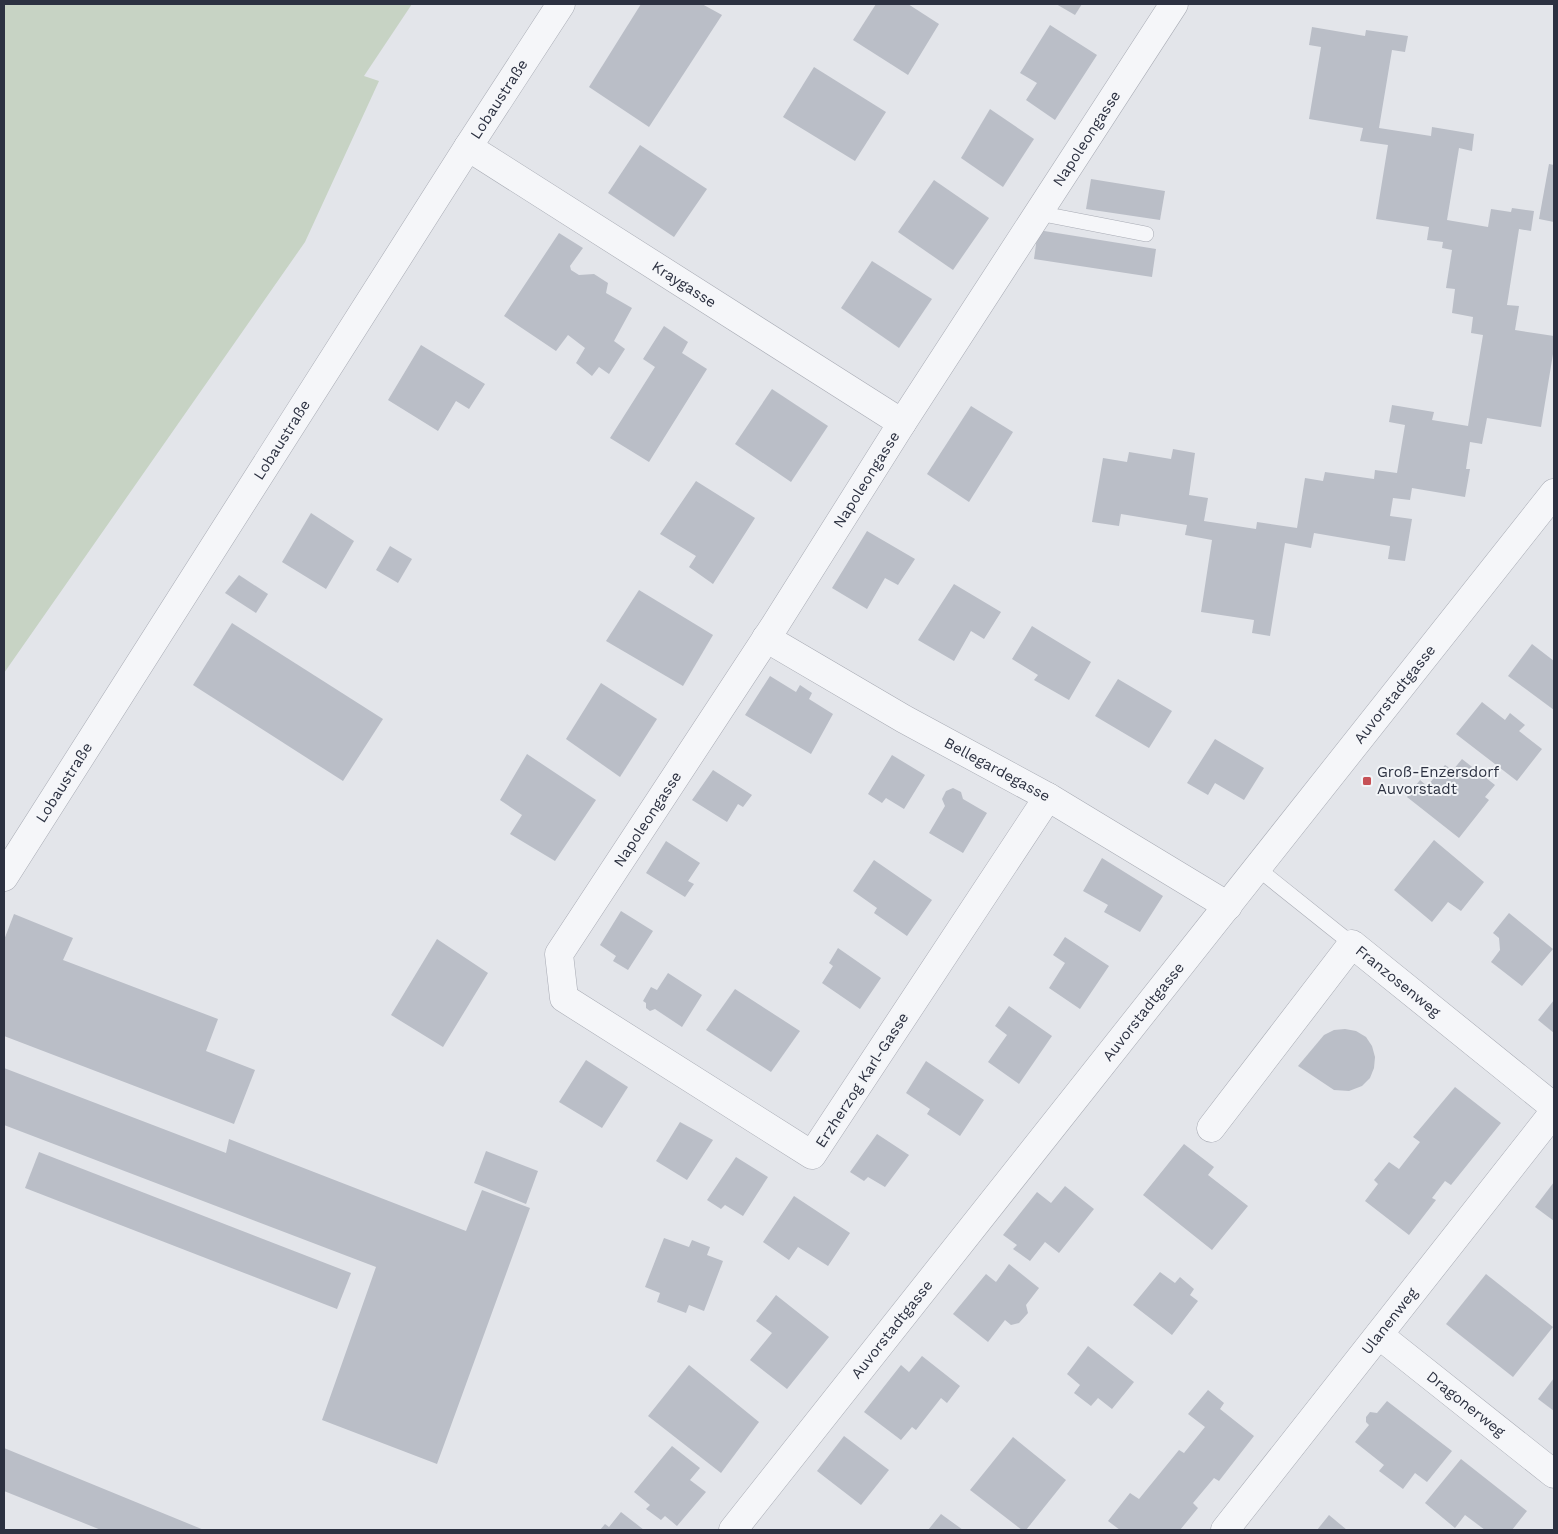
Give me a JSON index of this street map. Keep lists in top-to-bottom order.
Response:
{
  "streets": {
    "street": [
      "Lobaustraße",
      "Napoleongasse",
      "Kraygasse",
      "Auvorstadtgasse",
      "Bellegardegasse",
      "Franzosenweg",
      "Erzherzog Karl-Gasse",
      "Ulanenweg",
      "Dragonerweg"
    ]
  },
  "crossings": [
    ["Lobaustraße", "Kraygasse"],
    ["Napoleongasse", "Kraygasse"],
    ["Napoleongasse", "Bellegardegasse"],
    ["Napoleongasse", "Erzherzog Karl-Gasse"],
    ["Auvorstadtgasse", "Bellegardegasse"],
    ["Bellegardegasse", "Erzherzog Karl-Gasse"],
    ["Ulanenweg", "Dragonerweg"]
  ],
  "places": {
    "transit": ["Groß-Enzersdorf Auvorstadt"]
  }
}
